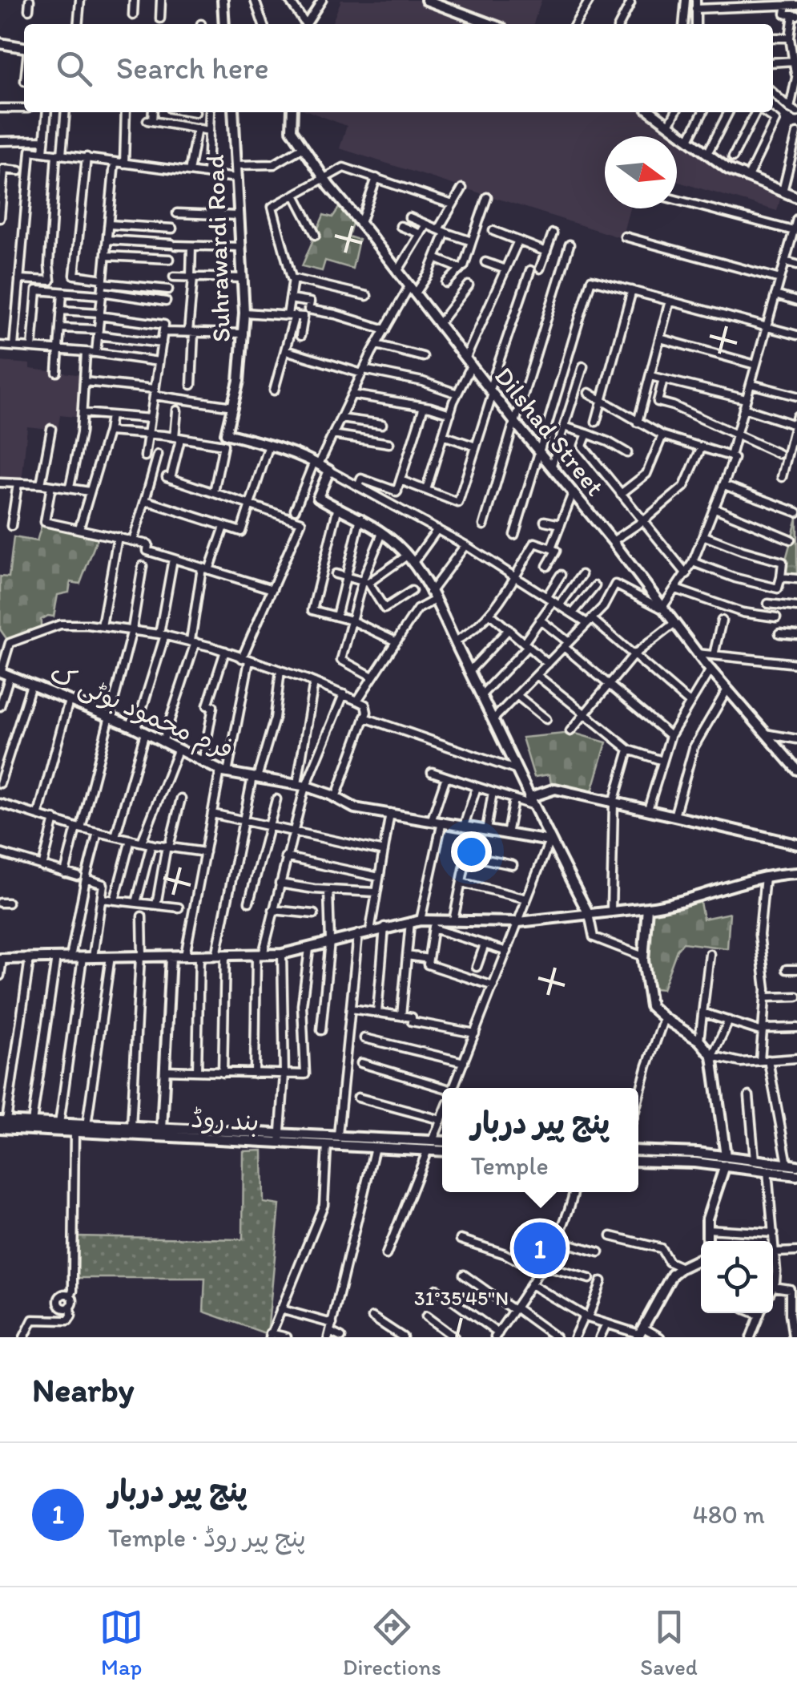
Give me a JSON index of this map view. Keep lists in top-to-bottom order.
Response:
{
  "streets": {
    "street": [
      "Suhrawardi Road",
      "Dilshad Street",
      "فرم محمود بوٹی ک",
      "بند روڈ"
    ]
  },
  "north": "right",
  "page": {
    "search": "Search here",
    "popup": ["پنج پیر دربار", "Temple"],
    "pins": "1",
    "heading": "Nearby",
    "list": [
      {
        "mark": "1",
        "name": "پنج پیر دربار",
        "note": "Temple · پنج پیر روڈ",
        "value": "480 m"
      }
    ],
    "nav": ["Map", "Directions", "Saved"]
  },
  "coordinates": ["31°35'45\"N"]
}
